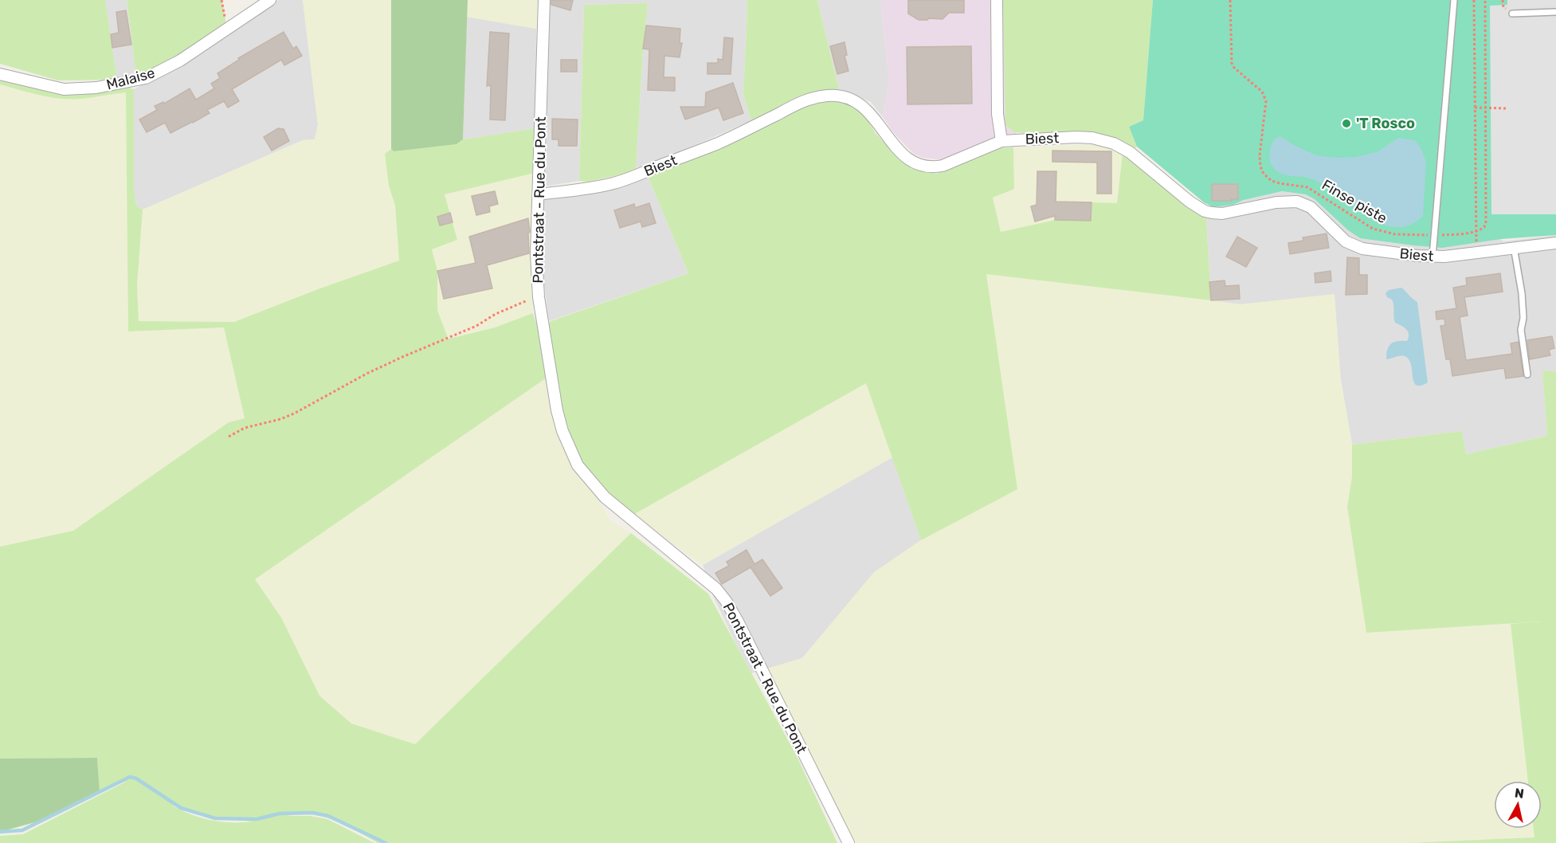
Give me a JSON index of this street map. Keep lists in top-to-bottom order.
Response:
{
  "streets": {
    "street": ["Malaise", "Biest", "Pontstraat - Rue du Pont"],
    "path": ["Finse piste"]
  },
  "crossings": [
    ["Biest", "Pontstraat - Rue du Pont"]
  ],
  "places": ["'T Rosco"],
  "north": "top"
}
